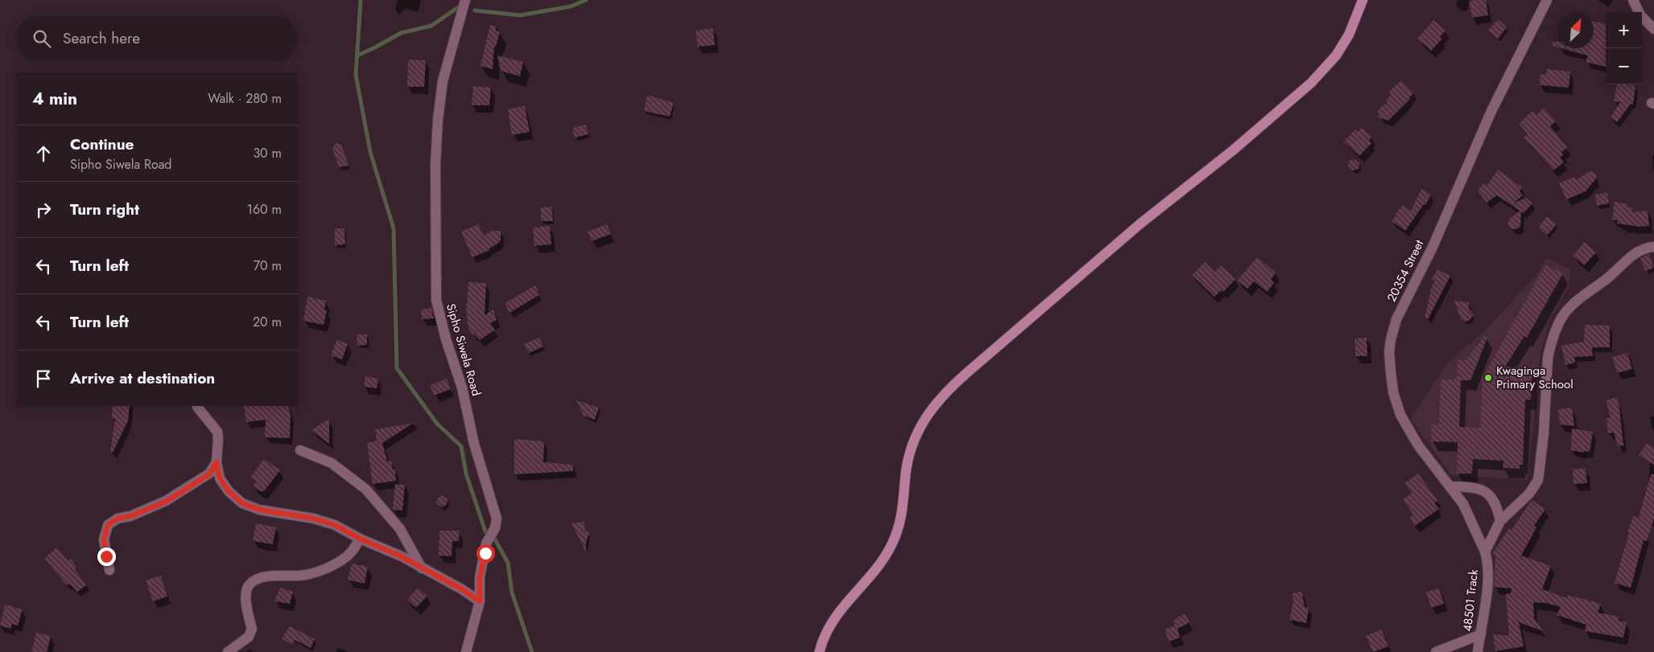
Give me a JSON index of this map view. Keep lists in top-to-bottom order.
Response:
{
  "streets": {
    "street": ["20354 Street", "Sipho Siwela Road", "48501 Track"]
  },
  "crossings": [
    ["20354 Street", "48501 Track"]
  ],
  "places": ["Kwaginga Primary School"],
  "north": "top right",
  "page": {
    "map_buttons": ["+", "−"],
    "search": "Search here",
    "heading": ["4 min", "Walk · 280 m"],
    "list": [
      ["Continue", "Sipho Siwela Road", "30 m"],
      ["Turn right", "160 m"],
      ["Turn left", "70 m"],
      ["Turn left", "20 m"],
      "Arrive at destination"
    ]
  }
}
